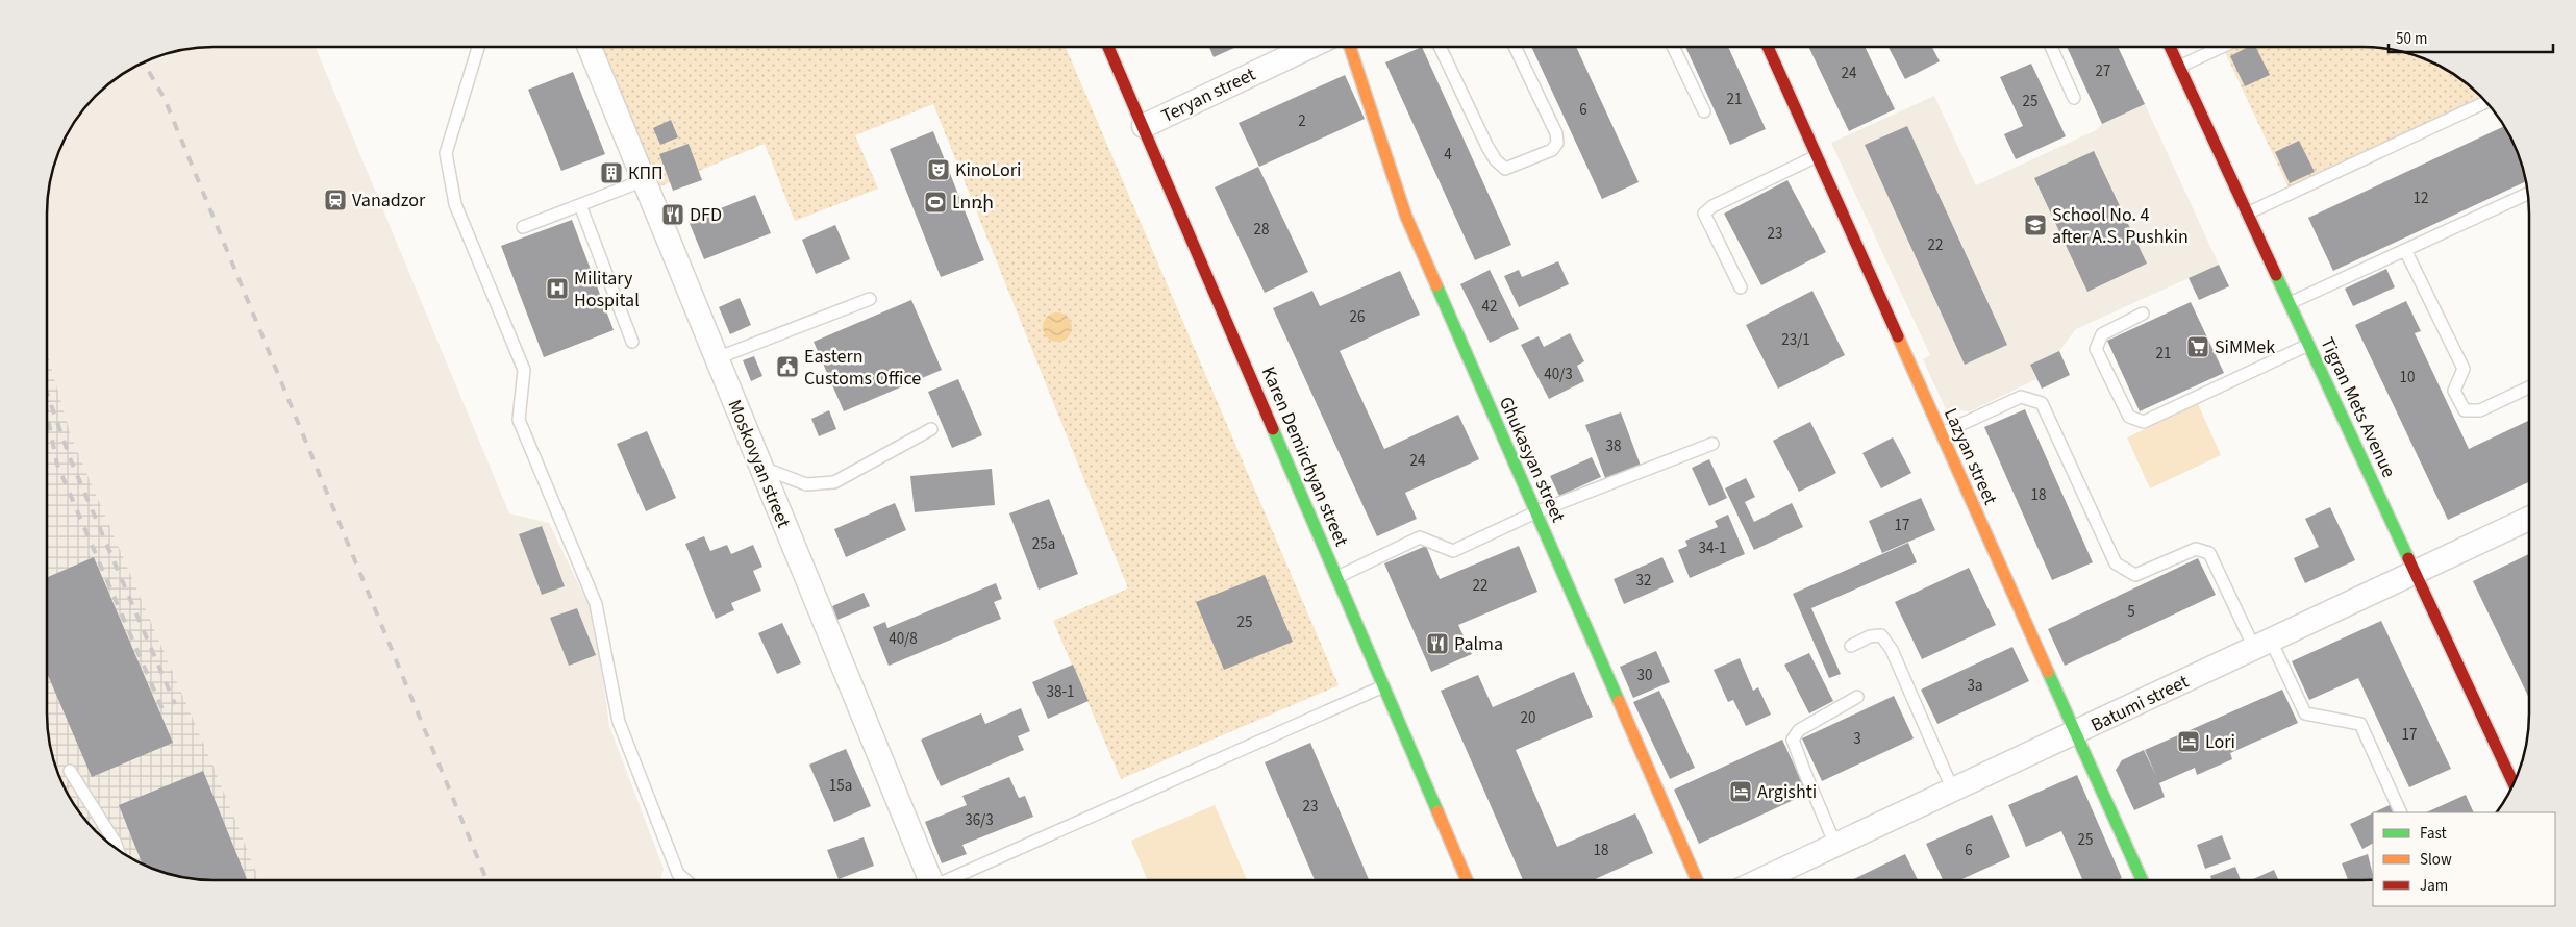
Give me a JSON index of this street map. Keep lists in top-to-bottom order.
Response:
{
  "streets": {
    "street": [
      "Teryan street",
      "Tigran Mets Avenue",
      "Karen Demirchyan street",
      "Lazyan street",
      "Ghukasyan street",
      "Moskovyan street",
      "Batumi street"
    ]
  },
  "crossings": [
    ["Teryan street", "Karen Demirchyan street"],
    ["Tigran Mets Avenue", "Batumi street"],
    ["Lazyan street", "Batumi street"]
  ],
  "places": {
    "theatre": ["KinoLori"],
    "building": ["КПП"],
    "station": ["Vanadzor"],
    "sports": ["Լոռի"],
    "restaurant": ["DFD", "Palma"],
    "school or university": ["School No. 4 after A.S. Pushkin"],
    "hospital": ["Military Hospital"],
    "supermarket": ["SiMMek"],
    "public building": ["Eastern Customs Office"],
    "hotel": ["Lori", "Argishti"]
  },
  "house_numbers": [
    "27",
    "24",
    "21",
    "25",
    "6",
    "2",
    "4",
    "12",
    "28",
    "23",
    "22",
    "42",
    "26",
    "23/1",
    "21",
    "40/3",
    "10",
    "38",
    "24",
    "18",
    "17",
    "25a",
    "34-1",
    "32",
    "22",
    "5",
    "25",
    "40/8",
    "30",
    "3a",
    "38-1",
    "20",
    "17",
    "3",
    "15a",
    "23",
    "36/3",
    "25",
    "18",
    "6"
  ],
  "legend": ["Fast", "Slow", "Jam"],
  "scale_bar": "50 m"
}
